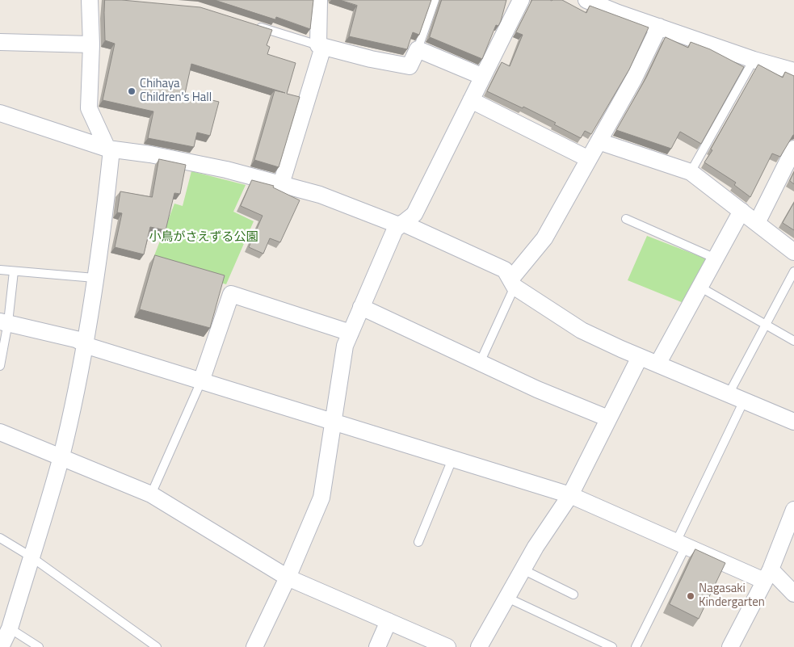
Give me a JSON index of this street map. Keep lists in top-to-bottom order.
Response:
{
  "parks": ["小鳥がさえずる公園"],
  "places": ["Chihaya Children's Hall", "Nagasaki Kindergarten"]
}
